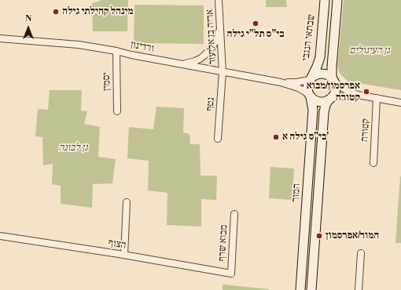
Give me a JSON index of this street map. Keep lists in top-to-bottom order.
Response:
{
  "streets": {
    "street": [
      "אריה בן אליעזר",
      "שבתאי הנגבי",
      "ורדינון",
      "יסמין",
      "נטף",
      "קטורה",
      "המור",
      "מבוא שרף",
      "הצוף"
    ]
  },
  "crossings": [
    ["אריה בן אליעזר", "ורדינון"],
    ["אריה בן אליעזר", "נטף"],
    ["שבתאי הנגבי", "ורדינון"],
    ["שבתאי הנגבי", "המור"],
    ["ורדינון", "יסמין"],
    ["ורדינון", "נטף"],
    ["ורדינון", "המור"],
    ["מבוא שרף", "הצוף"]
  ],
  "parks": ["גן העיגולים", "גן לבונה"],
  "places": [
    "מינהל קהילתי גילה",
    "בי\"ס תל\"י גילה",
    "אפרסמון/מבוא קטורה",
    "בי\"ס גילה א'",
    "המור/אפרסמון"
  ],
  "north": "top"
}
